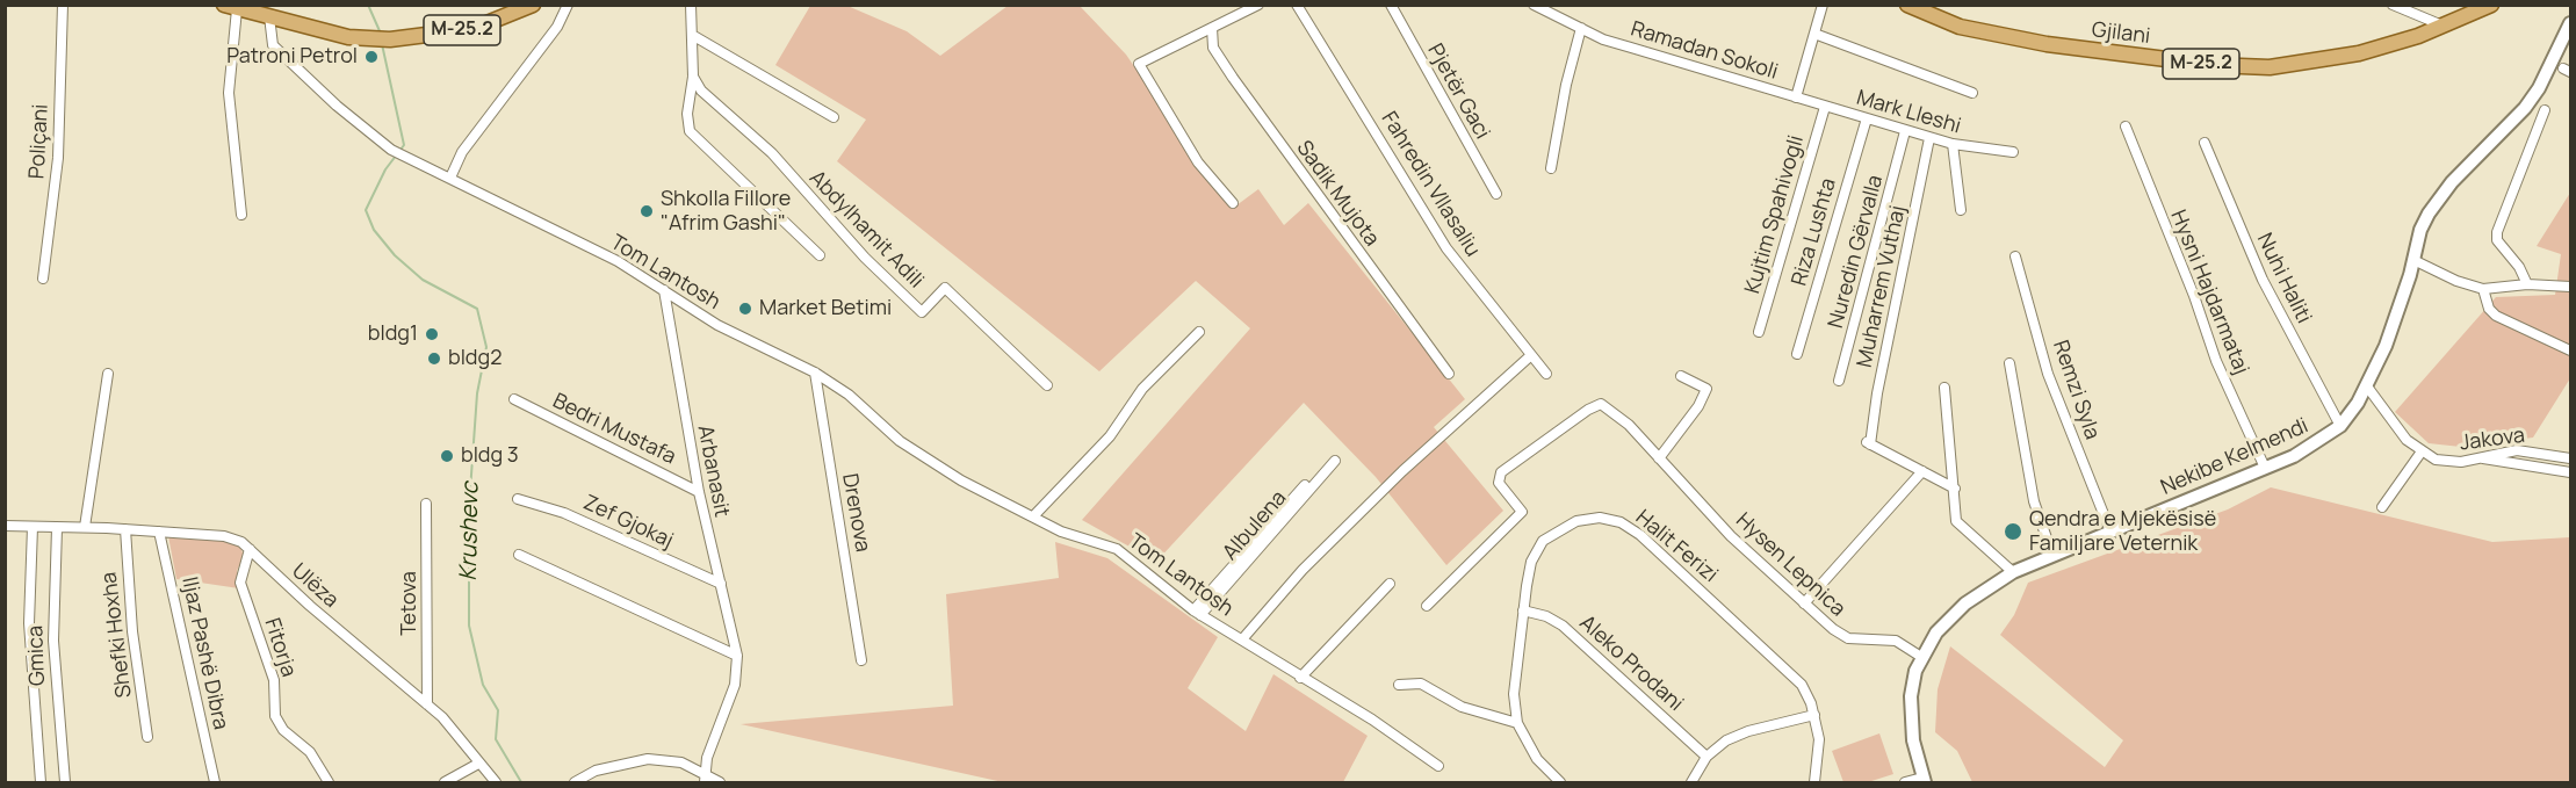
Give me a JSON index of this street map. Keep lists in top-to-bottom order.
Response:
{
  "streets": {
    "main road": ["M-25.2", "Gjilani"],
    "street": [
      "Ramadan Sokoli",
      "Pjetër Gaci",
      "Mark Lleshi",
      "Poliçani",
      "Fahredin Vllasaliu",
      "Sadik Mujota",
      "Kujtim Spahivogli",
      "Abdylhamit Adili",
      "Riza Lushta",
      "Nuredin Gërvalla",
      "Tom Lantosh",
      "Nuhi Haliti",
      "Muharrem Vuthaj",
      "Hysni Hajdarmataj",
      "Remzi Syla",
      "Bedri Mustafa",
      "Jakova",
      "Nekibe Kelmendi",
      "Arbanasit",
      "Drenova",
      "Zef Gjokaj",
      "Albulena",
      "Halit Ferizi",
      "Hysen Lepnica",
      "Ulëza",
      "Tetova",
      "Shefki Hoxha",
      "Fitorja",
      "Iljaz Pashë Dibra",
      "Gmica",
      "Aleko Prodani"
    ]
  },
  "crossings": [
    ["M-25.2", "Tom Lantosh"],
    ["Ramadan Sokoli", "Mark Lleshi"],
    ["Mark Lleshi", "Kujtim Spahivogli"],
    ["Mark Lleshi", "Riza Lushta"],
    ["Mark Lleshi", "Nuredin Gërvalla"],
    ["Mark Lleshi", "Muharrem Vuthaj"],
    ["Tom Lantosh", "Arbanasit"],
    ["Tom Lantosh", "Drenova"],
    ["Tom Lantosh", "Albulena"],
    ["Nuhi Haliti", "Nekibe Kelmendi"],
    ["Hysni Hajdarmataj", "Nekibe Kelmendi"],
    ["Remzi Syla", "Nekibe Kelmendi"],
    ["Bedri Mustafa", "Arbanasit"],
    ["Jakova", "Nekibe Kelmendi"],
    ["Nekibe Kelmendi", "Hysen Lepnica"],
    ["Arbanasit", "Zef Gjokaj"],
    ["Halit Ferizi", "Aleko Prodani"],
    ["Ulëza", "Tetova"],
    ["Ulëza", "Shefki Hoxha"],
    ["Ulëza", "Fitorja"],
    ["Ulëza", "Iljaz Pashë Dibra"],
    ["Ulëza", "Gmica"]
  ],
  "water": ["Krushevc"],
  "places": [
    "Patroni Petrol",
    "Shkolla Fillore \"Afrim Gashi\"",
    "Market Betimi",
    "bldg1",
    "bldg2",
    "bldg 3",
    "Qendra e Mjekësisë Familjare Veternik"
  ]
}
